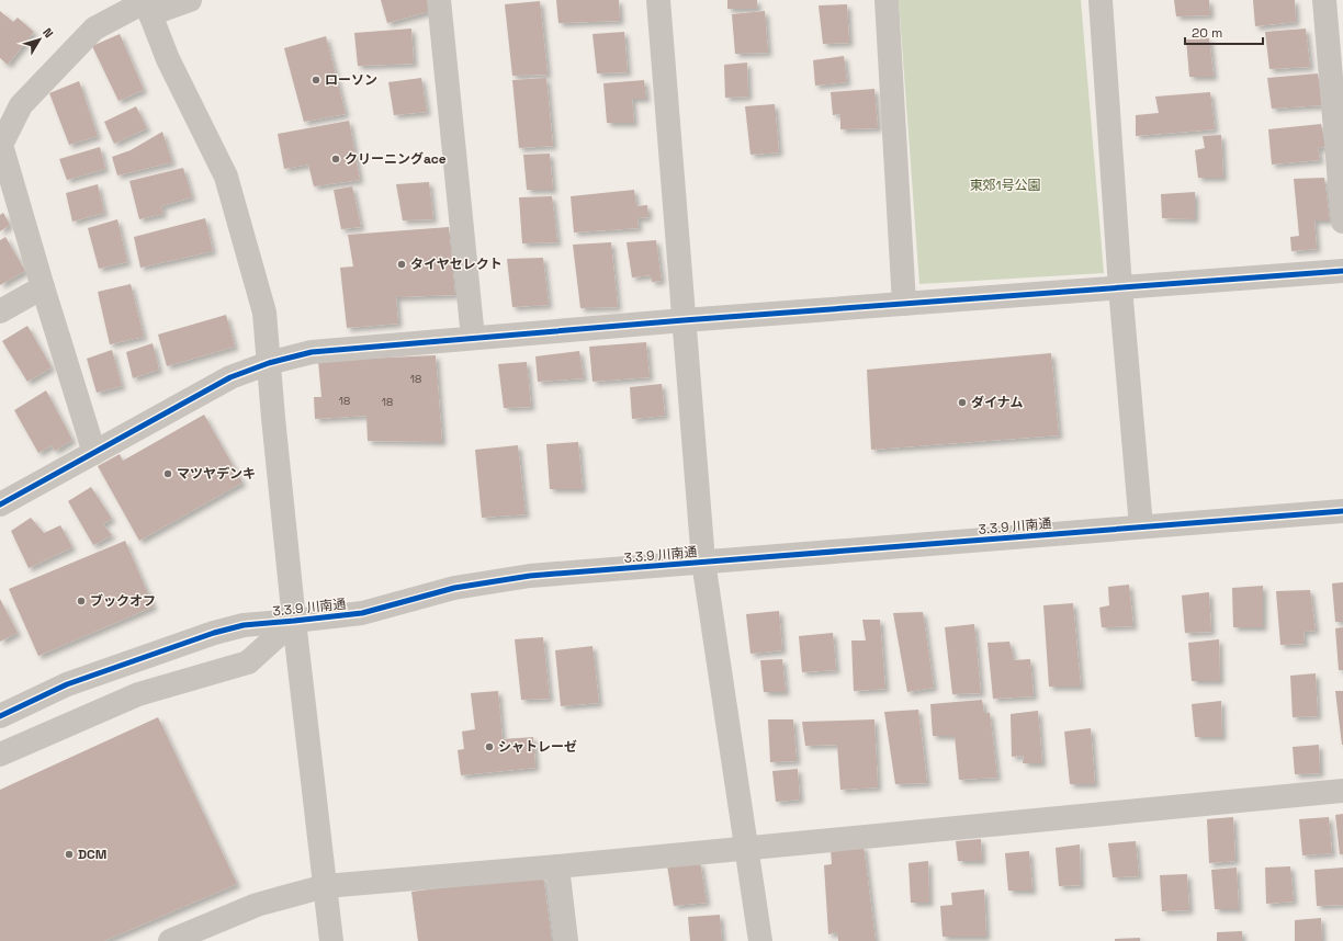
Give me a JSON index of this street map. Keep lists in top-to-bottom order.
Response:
{
  "streets": {
    "street": ["3.3.9 川南通"]
  },
  "parks": ["東郊1号公園"],
  "places": [
    "ローソン",
    "クリーニングace",
    "タイヤセレクト",
    "ダイナム",
    "マツヤデンキ",
    "ブックオフ",
    "シャトレーゼ",
    "DCM"
  ],
  "house_numbers": ["18", "18", "18"],
  "scale_bar": "20 m",
  "north": "top right"
}
